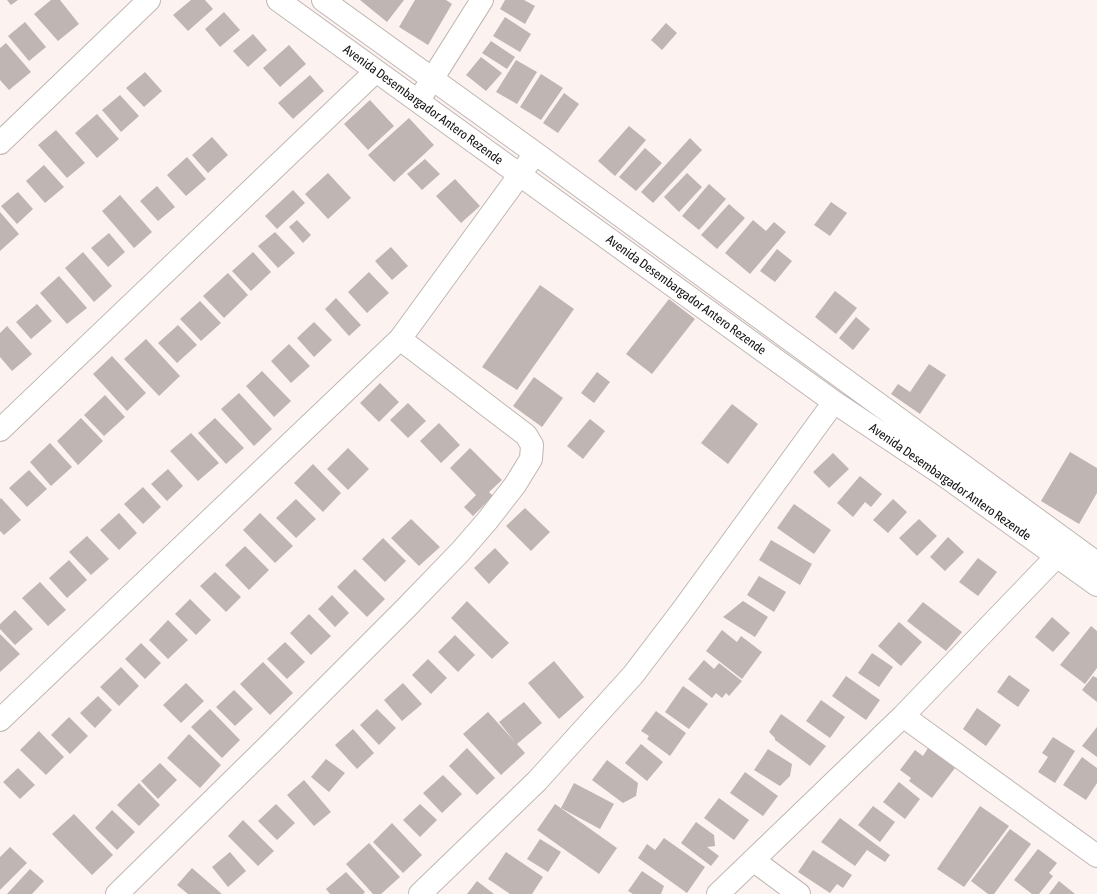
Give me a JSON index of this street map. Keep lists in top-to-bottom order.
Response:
{
  "streets": {
    "street": ["Avenida Desembargador Antero Rezende"]
  }
}
